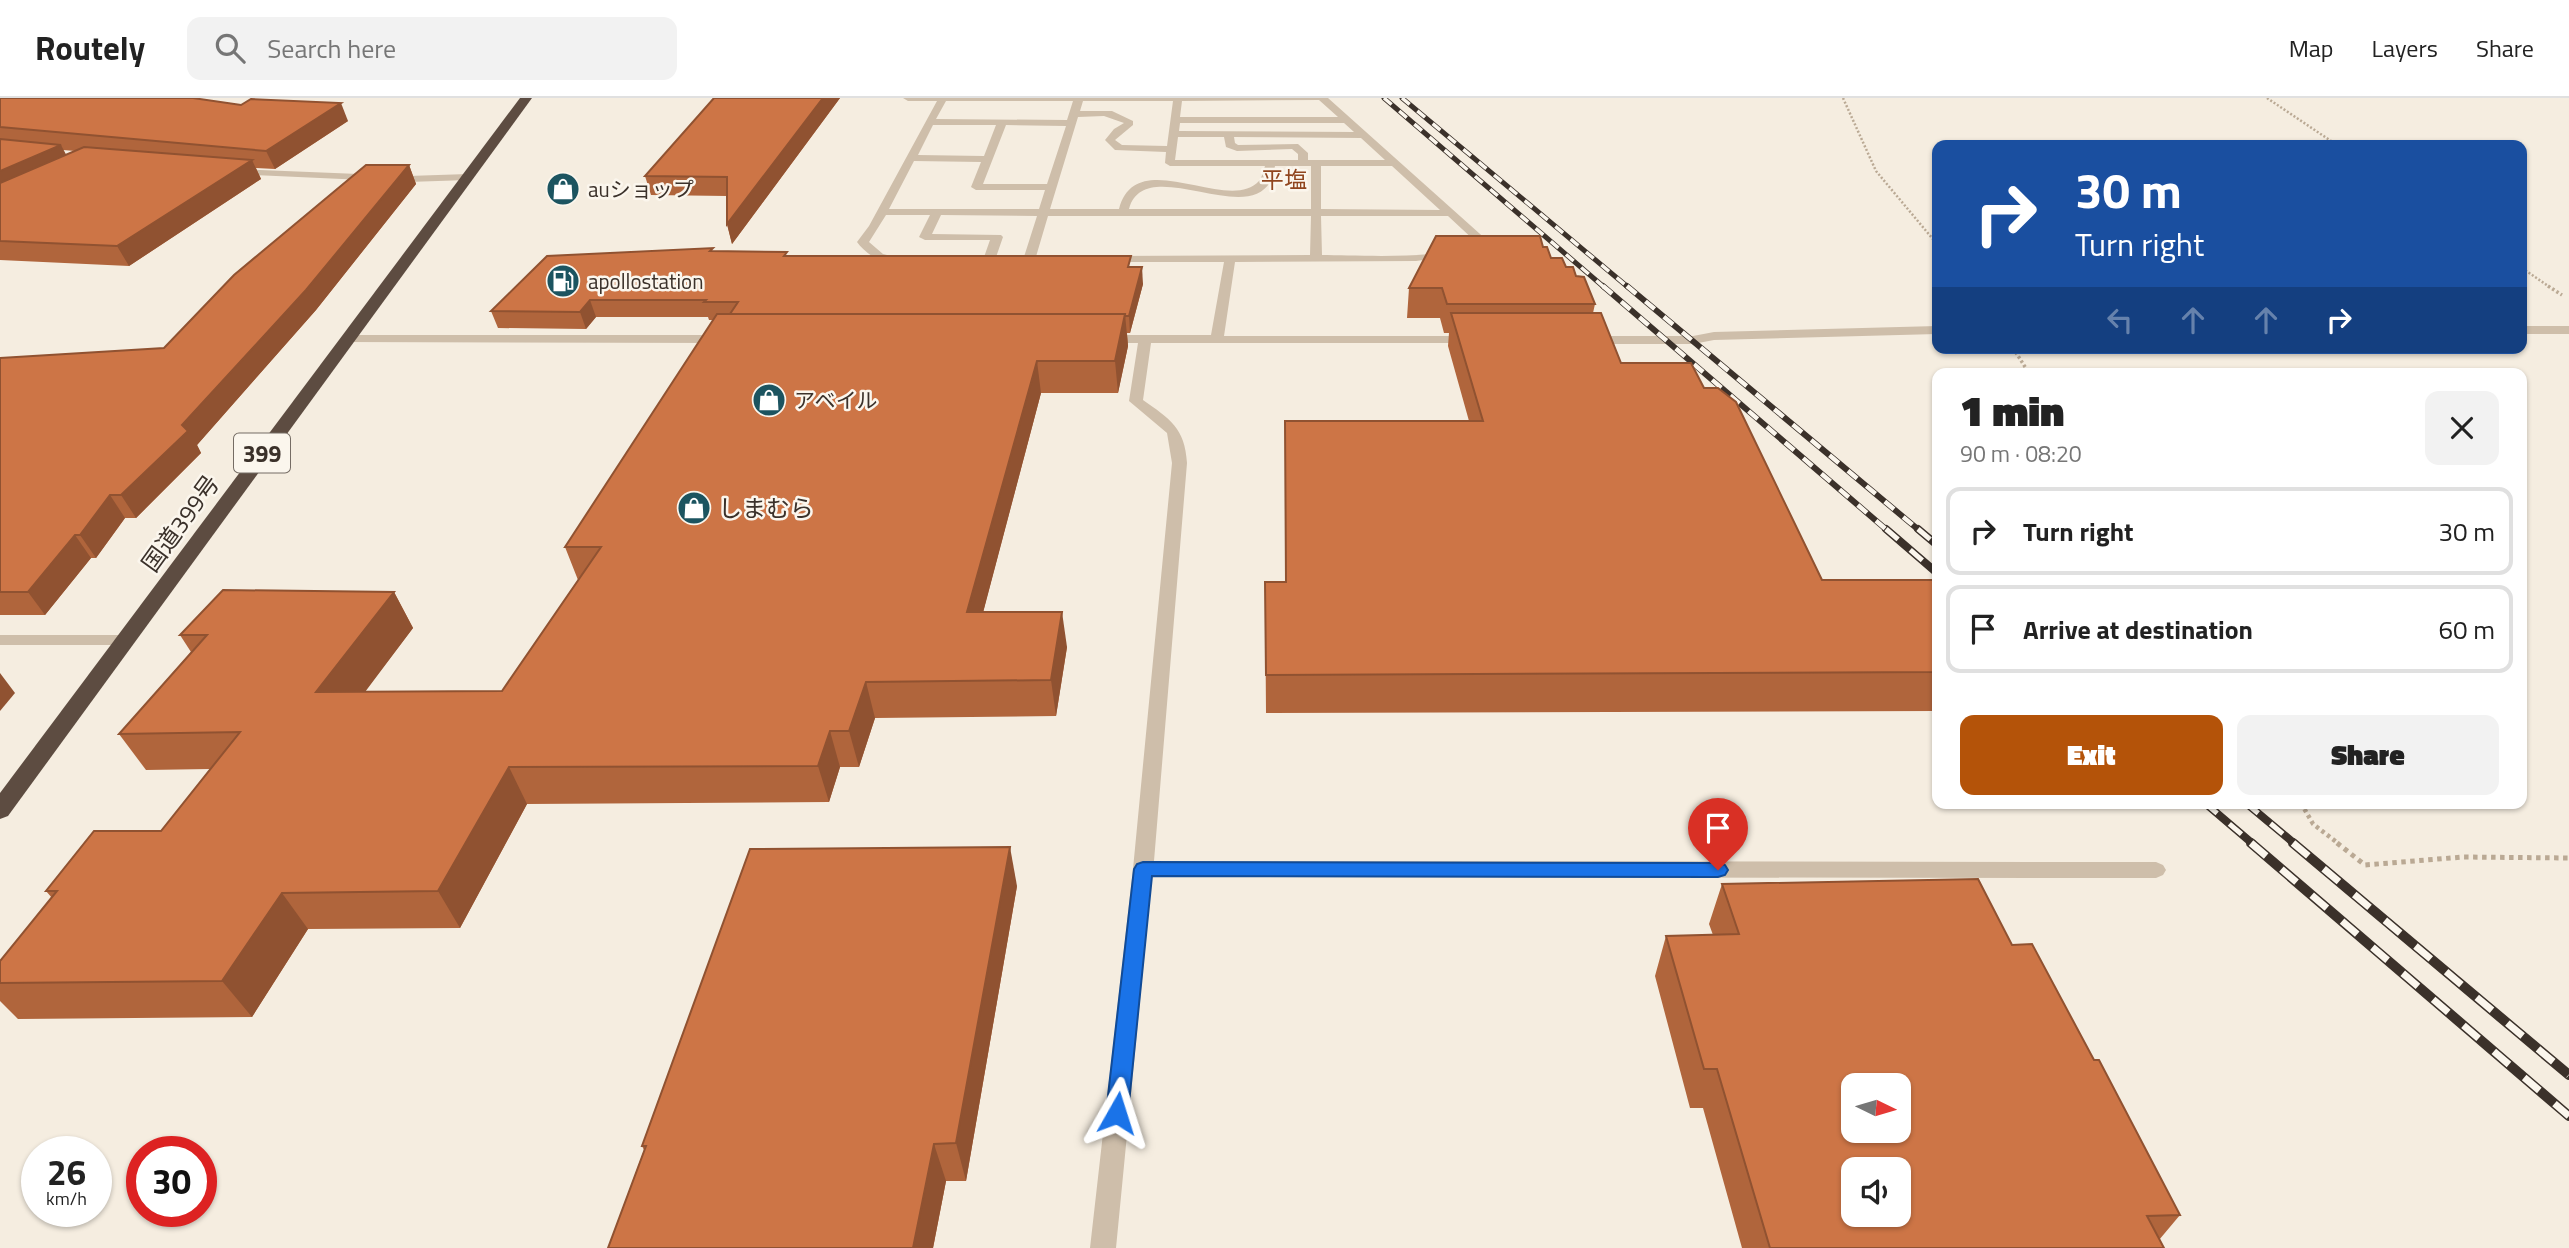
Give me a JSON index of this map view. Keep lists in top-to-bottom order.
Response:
{
  "streets": {
    "highway": ["399", "国道399号"]
  },
  "districts": ["平塩"],
  "places": {
    "shop": ["auショップ", "アベイル", "しまむら"],
    "fuel station": ["apollostation"]
  },
  "north": "right",
  "page": {
    "header": "Routely",
    "search": "Search here",
    "nav": ["Map", "Layers", "Share"],
    "turn": ["30 m", "Turn right"],
    "heading": ["1 min", "90 m · 08:20"],
    "list": [
      {
        "name": "Turn right",
        "value": "30 m"
      },
      {
        "name": "Arrive at destination",
        "value": "60 m"
      }
    ],
    "buttons": ["Exit", "Share"],
    "speed": "26 km/h",
    "limit": "30"
  }
}
